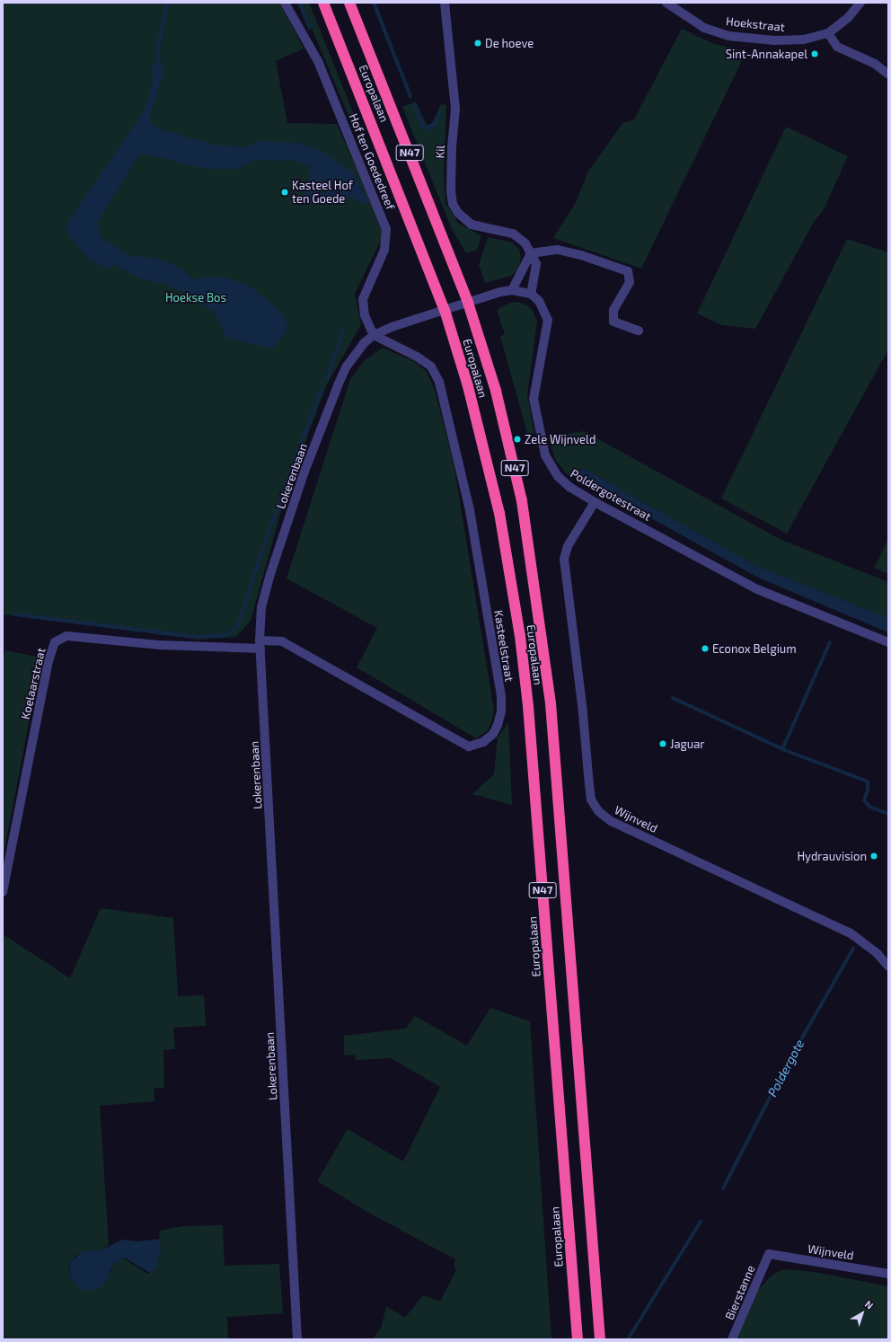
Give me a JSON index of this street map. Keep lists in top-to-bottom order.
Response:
{
  "streets": {
    "highway": ["Europalaan", "N47"],
    "street": [
      "Hoekstraat",
      "Kil",
      "Hof ten Goededreef",
      "Lokerenbaan",
      "Poldergotestraat",
      "Kasteelstraat",
      "Koelaarstraat",
      "Wijnveld",
      "Bierstanne"
    ]
  },
  "crossings": [
    ["Europalaan", "Lokerenbaan"],
    ["Kil", "Poldergotestraat"],
    ["Hof ten Goededreef", "Lokerenbaan"],
    ["Hof ten Goededreef", "Kasteelstraat"],
    ["Lokerenbaan", "Kasteelstraat"],
    ["Lokerenbaan", "Koelaarstraat"],
    ["Poldergotestraat", "Wijnveld"],
    ["Kasteelstraat", "Koelaarstraat"],
    ["Wijnveld", "Bierstanne"]
  ],
  "water": ["Poldergote"],
  "parks": ["Hoekse Bos"],
  "places": [
    "De hoeve",
    "Sint-Annakapel",
    "Kasteel Hof ten Goede",
    "Zele Wijnveld",
    "Econox Belgium",
    "Jaguar",
    "Hydrauvision"
  ],
  "north": "top right"
}
